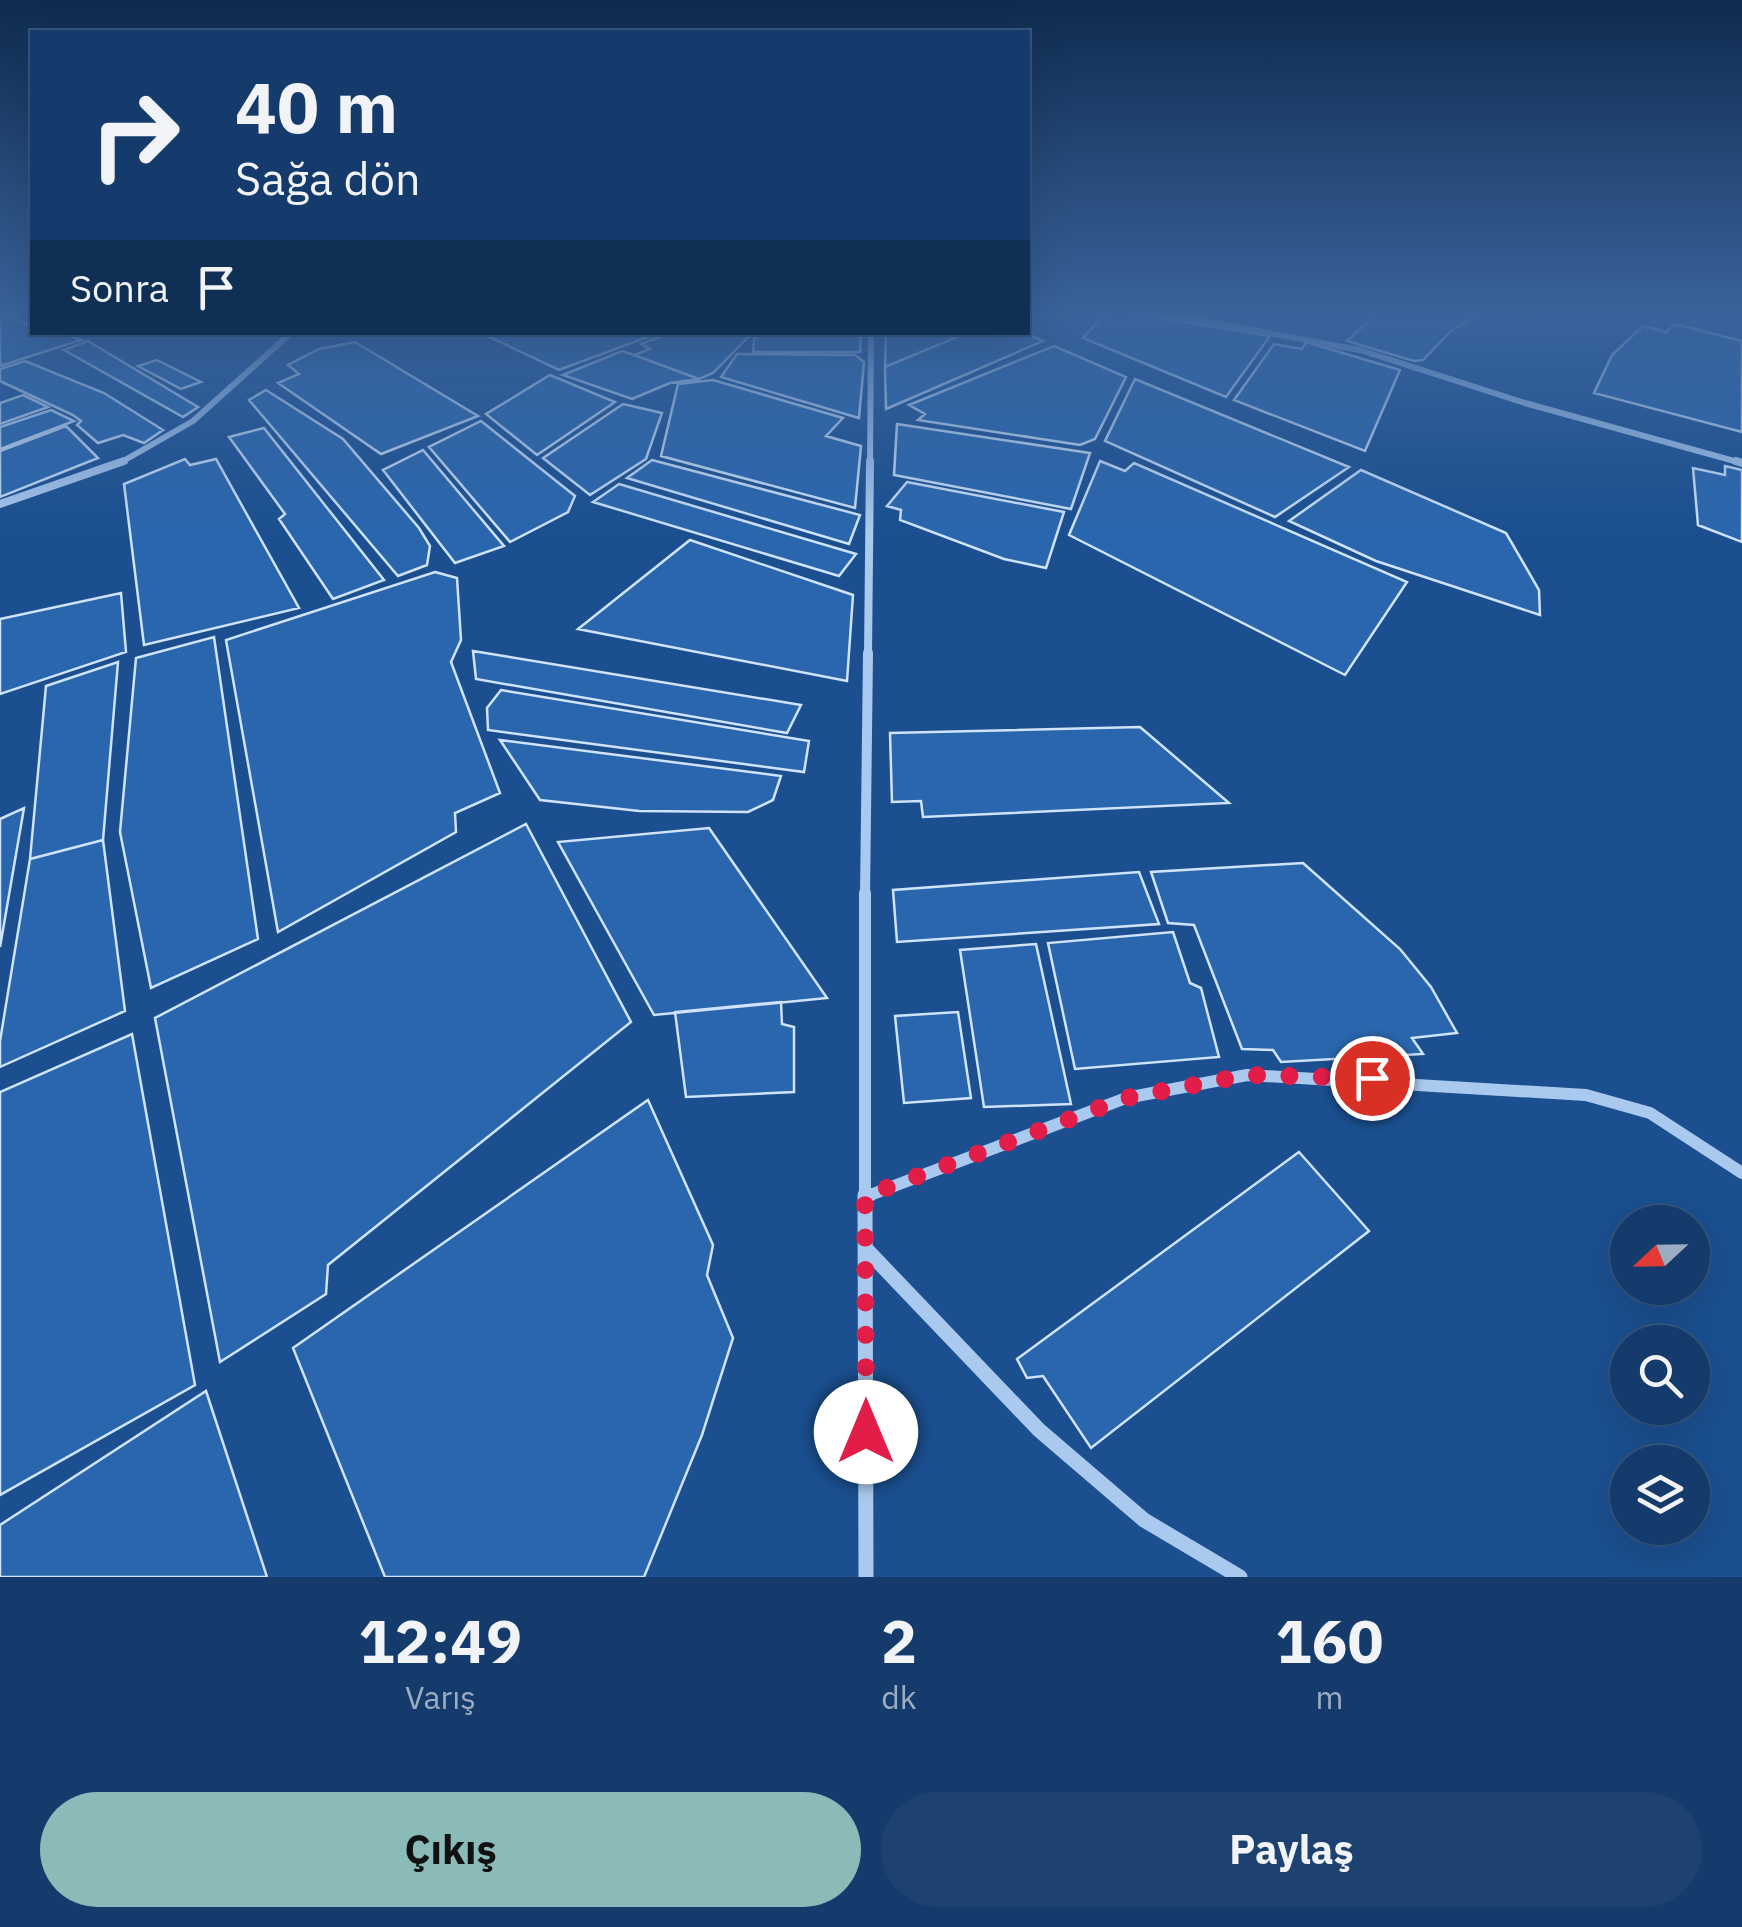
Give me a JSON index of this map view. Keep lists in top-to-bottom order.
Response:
{
  "north": "left",
  "page": {
    "turn": ["40 m", "Sağa dön"],
    "then": "Sonra",
    "eta": [
      "12:49",
      "Varış",
      "2",
      "dk",
      "160",
      "m"
    ],
    "buttons": ["Çıkış", "Paylaş"]
  }
}
